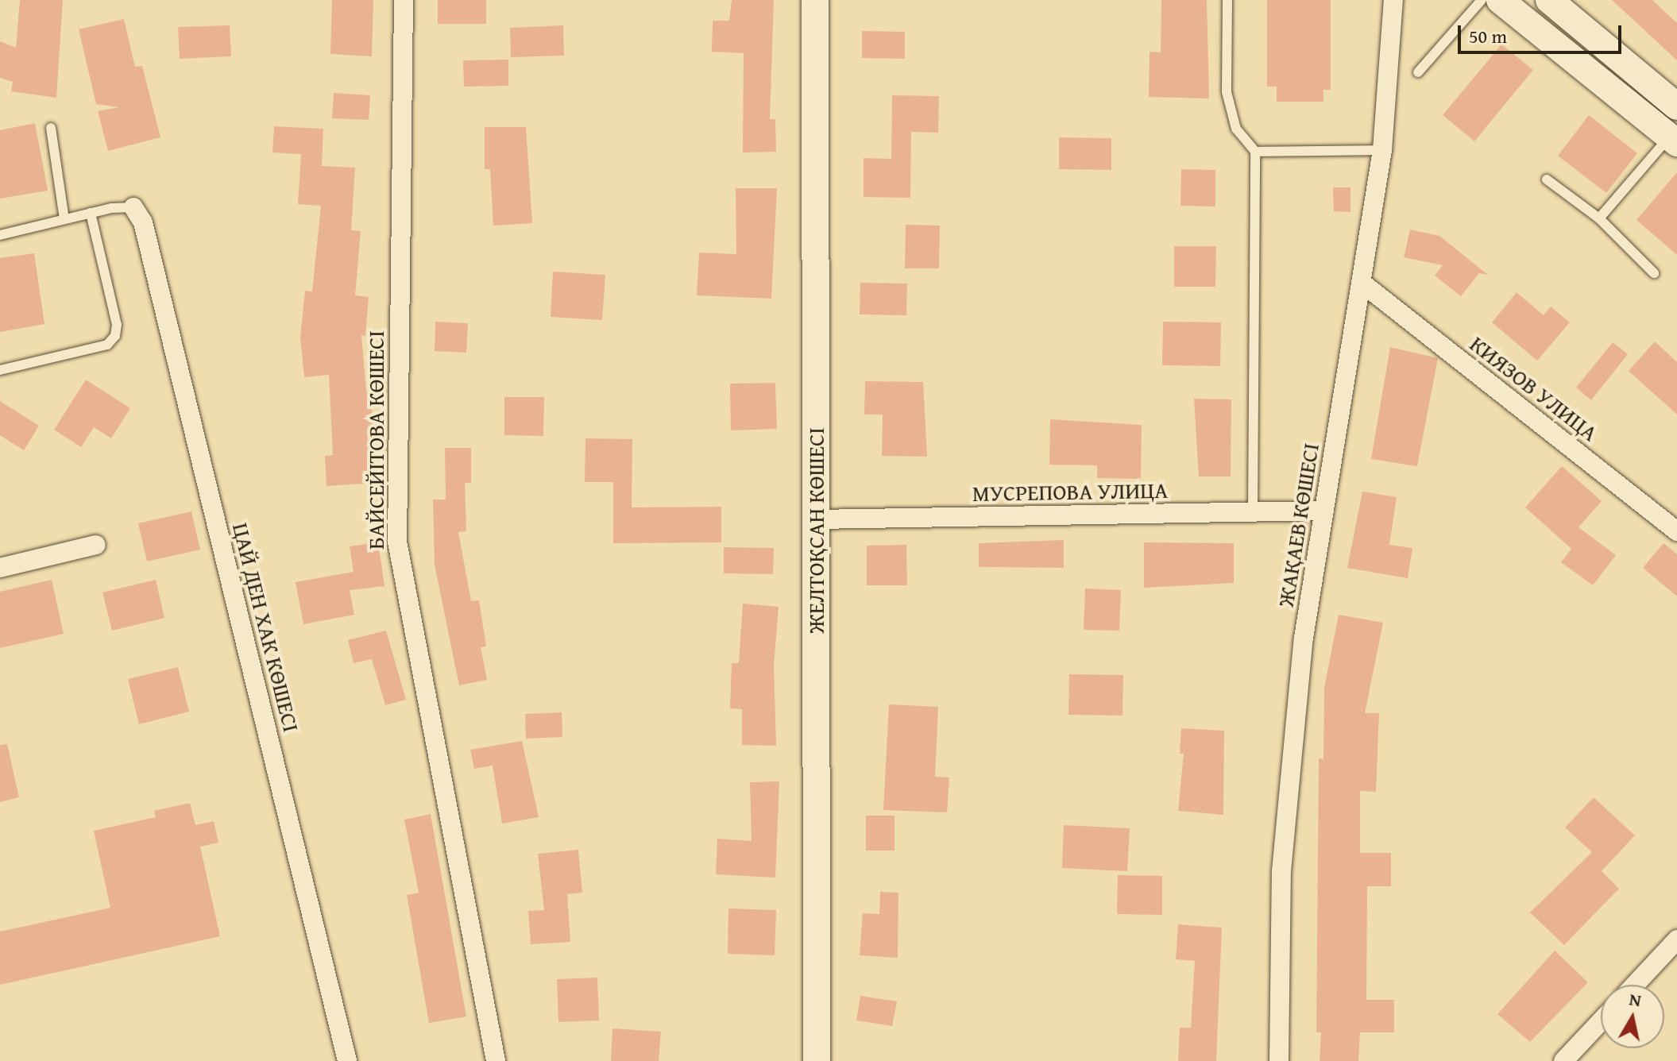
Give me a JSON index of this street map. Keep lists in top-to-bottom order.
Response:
{
  "streets": {
    "street": [
      "КИЯЗОВ УЛИЦА",
      "БАЙСЕЙІТОВА КӨШЕСІ",
      "МУСРЕПОВА УЛИЦА",
      "ЖАҚАЕВ КӨШЕСІ",
      "ЖЕЛТОҚСАН КӨШЕСІ",
      "ЦАЙ ДЕН ХАК КӨШЕСІ"
    ]
  },
  "crossings": [
    ["КИЯЗОВ УЛИЦА", "ЖАҚАЕВ КӨШЕСІ"],
    ["МУСРЕПОВА УЛИЦА", "ЖАҚАЕВ КӨШЕСІ"],
    ["МУСРЕПОВА УЛИЦА", "ЖЕЛТОҚСАН КӨШЕСІ"]
  ],
  "scale_bar": "50 m",
  "north": "top"
}
